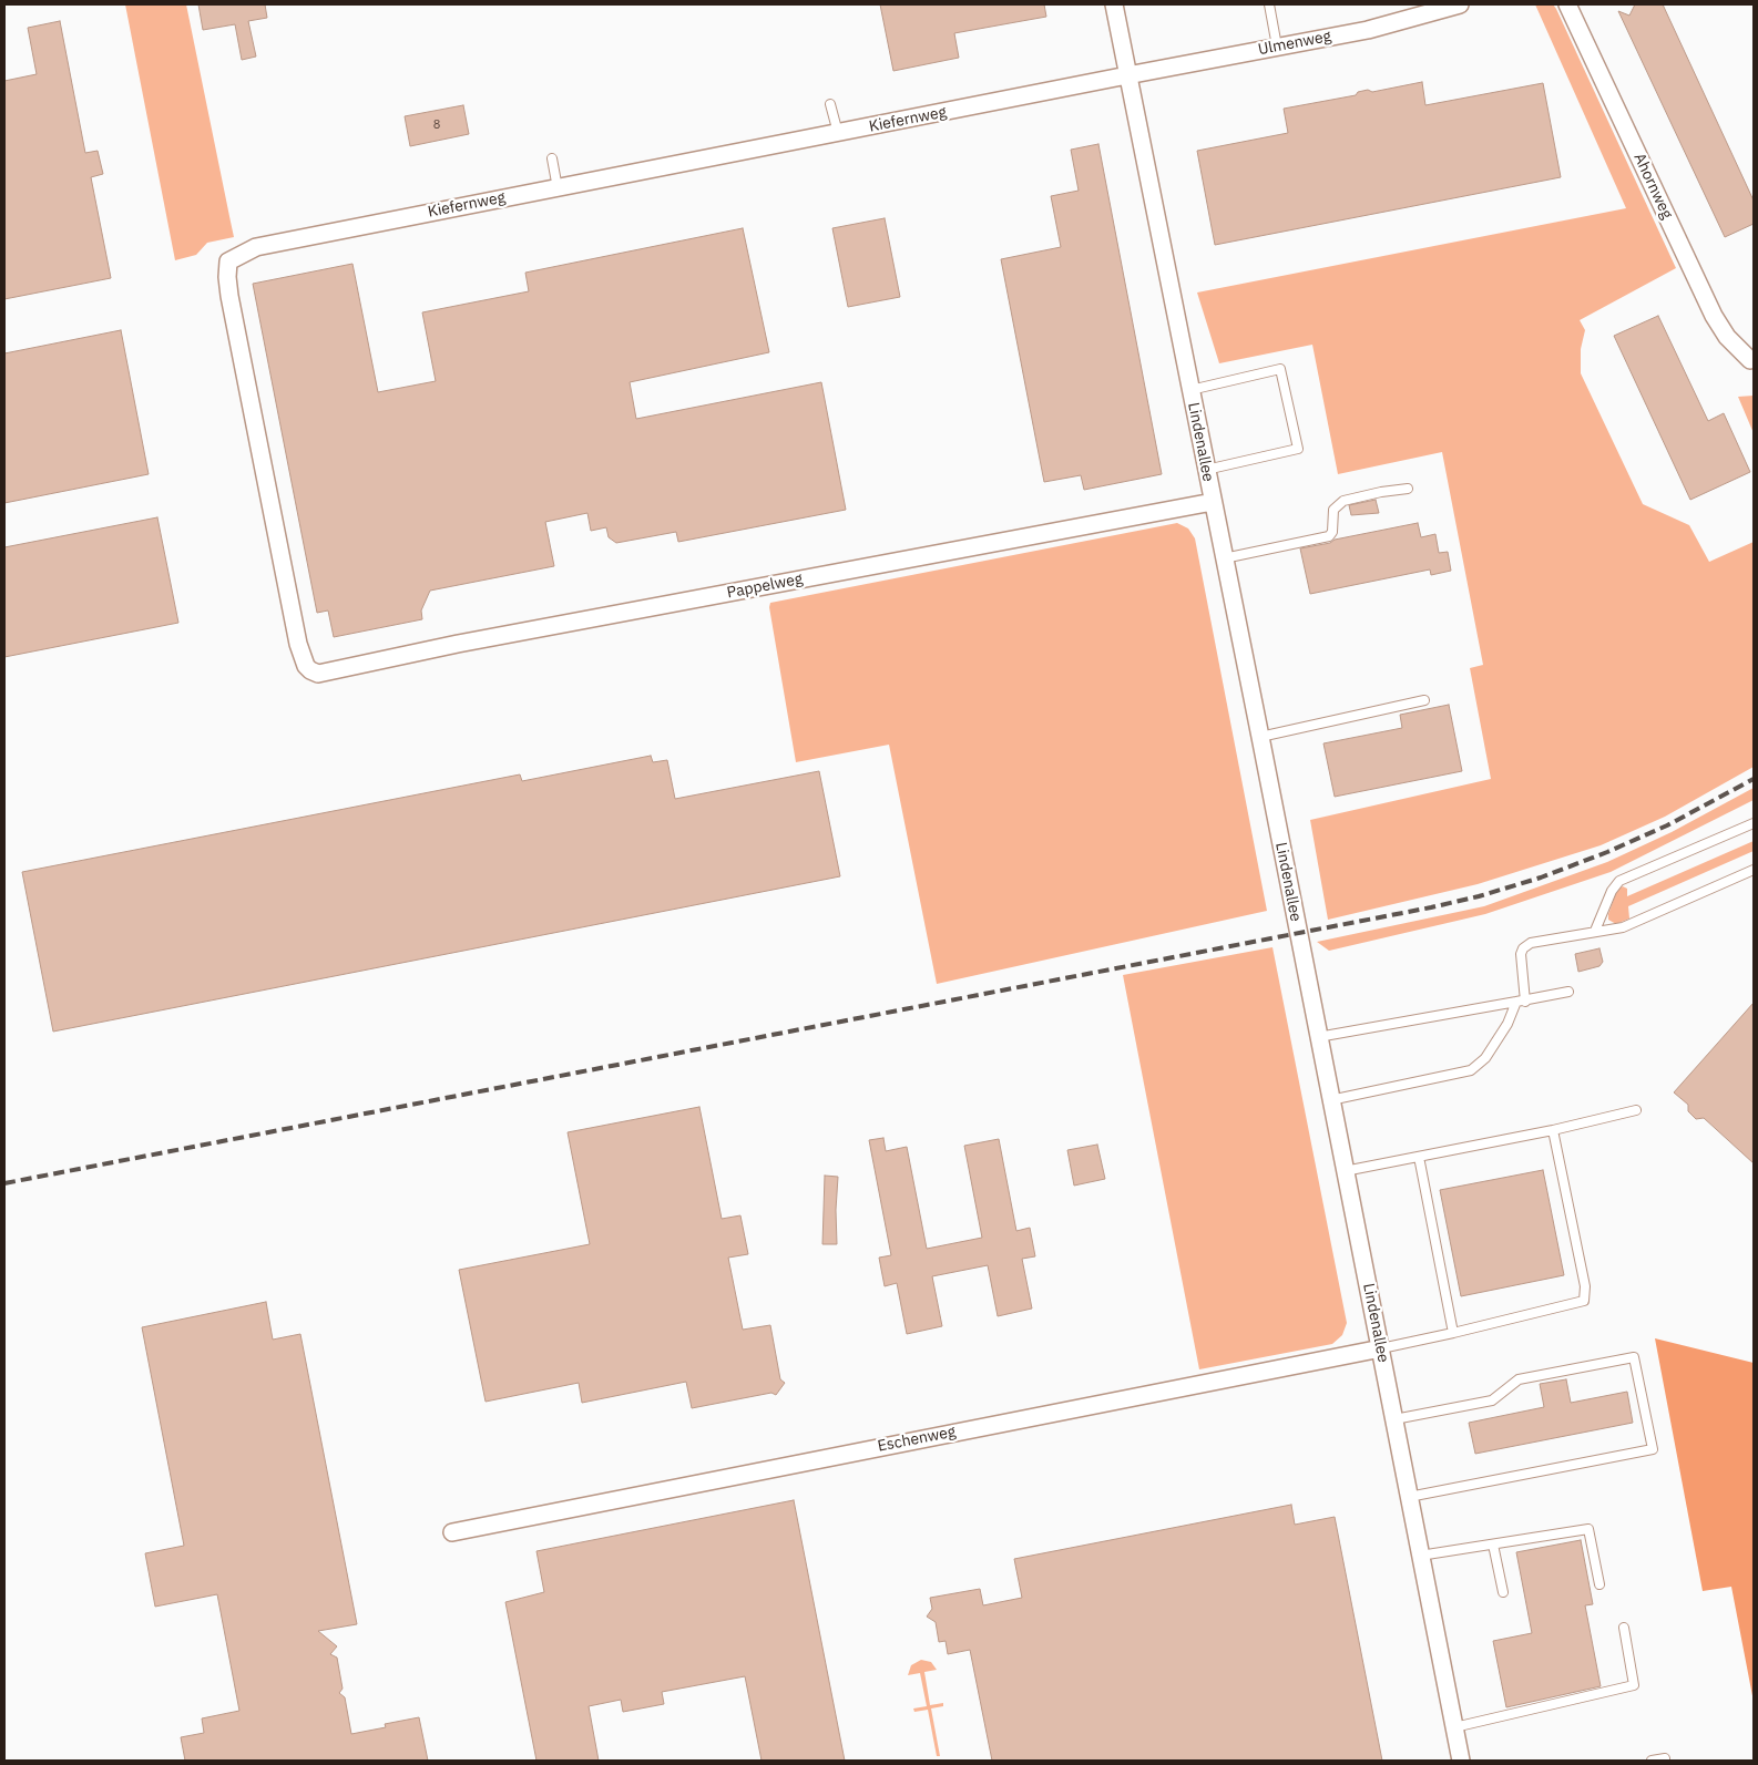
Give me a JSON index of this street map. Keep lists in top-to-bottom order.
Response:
{
  "streets": {
    "street": [
      "Ulmenweg",
      "Kiefernweg",
      "Ahornweg",
      "Lindenallee",
      "Pappelweg",
      "Eschenweg"
    ]
  },
  "crossings": [
    ["Ulmenweg", "Kiefernweg"],
    ["Ulmenweg", "Lindenallee"],
    ["Kiefernweg", "Lindenallee"],
    ["Kiefernweg", "Pappelweg"],
    ["Lindenallee", "Pappelweg"],
    ["Lindenallee", "Eschenweg"]
  ],
  "house_numbers": ["8"]
}
